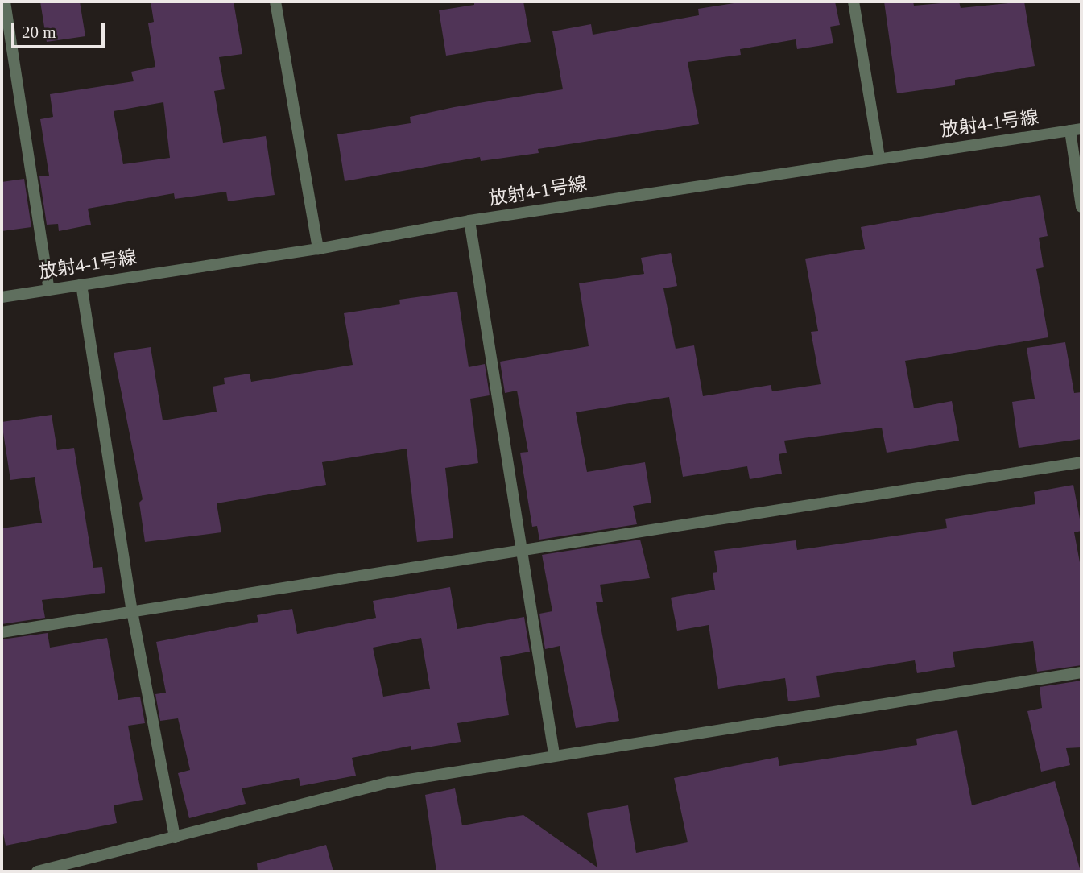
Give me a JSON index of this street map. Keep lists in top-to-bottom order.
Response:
{
  "streets": {
    "street": ["放射4-1号線"]
  },
  "scale_bar": "20 m"
}
